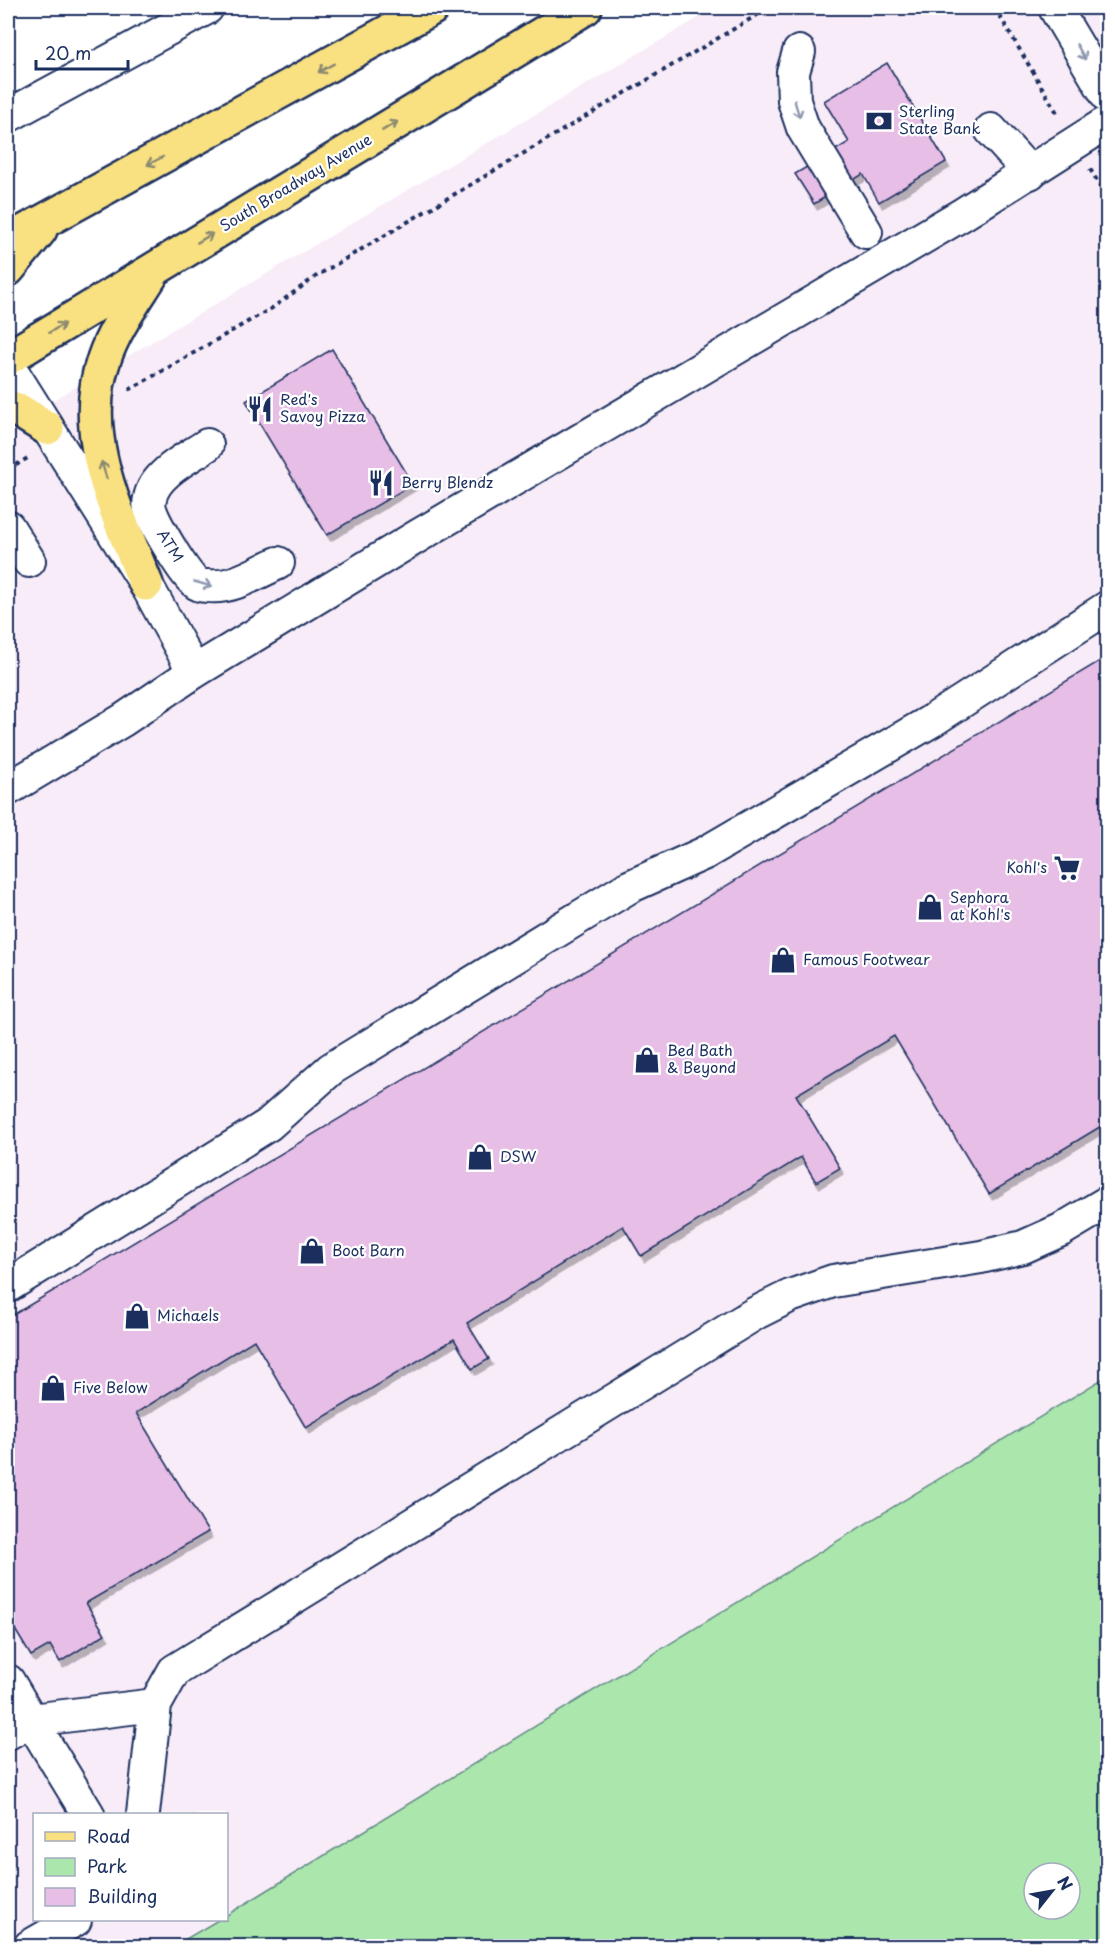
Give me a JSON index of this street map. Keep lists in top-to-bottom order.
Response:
{
  "streets": {
    "main road": ["South Broadway Avenue"],
    "street": ["ATM"]
  },
  "places": {
    "bank": ["Sterling State Bank"],
    "restaurant": ["Red's Savoy Pizza", "Berry Blendz"],
    "supermarket": ["Kohl's"],
    "shop": [
      "Sephora at Kohl's",
      "Famous Footwear",
      "Bed Bath & Beyond",
      "DSW",
      "Boot Barn",
      "Michaels",
      "Five Below"
    ]
  },
  "legend": ["Road", "Park", "Building"],
  "scale_bar": "20 m",
  "north": "top right"
}
